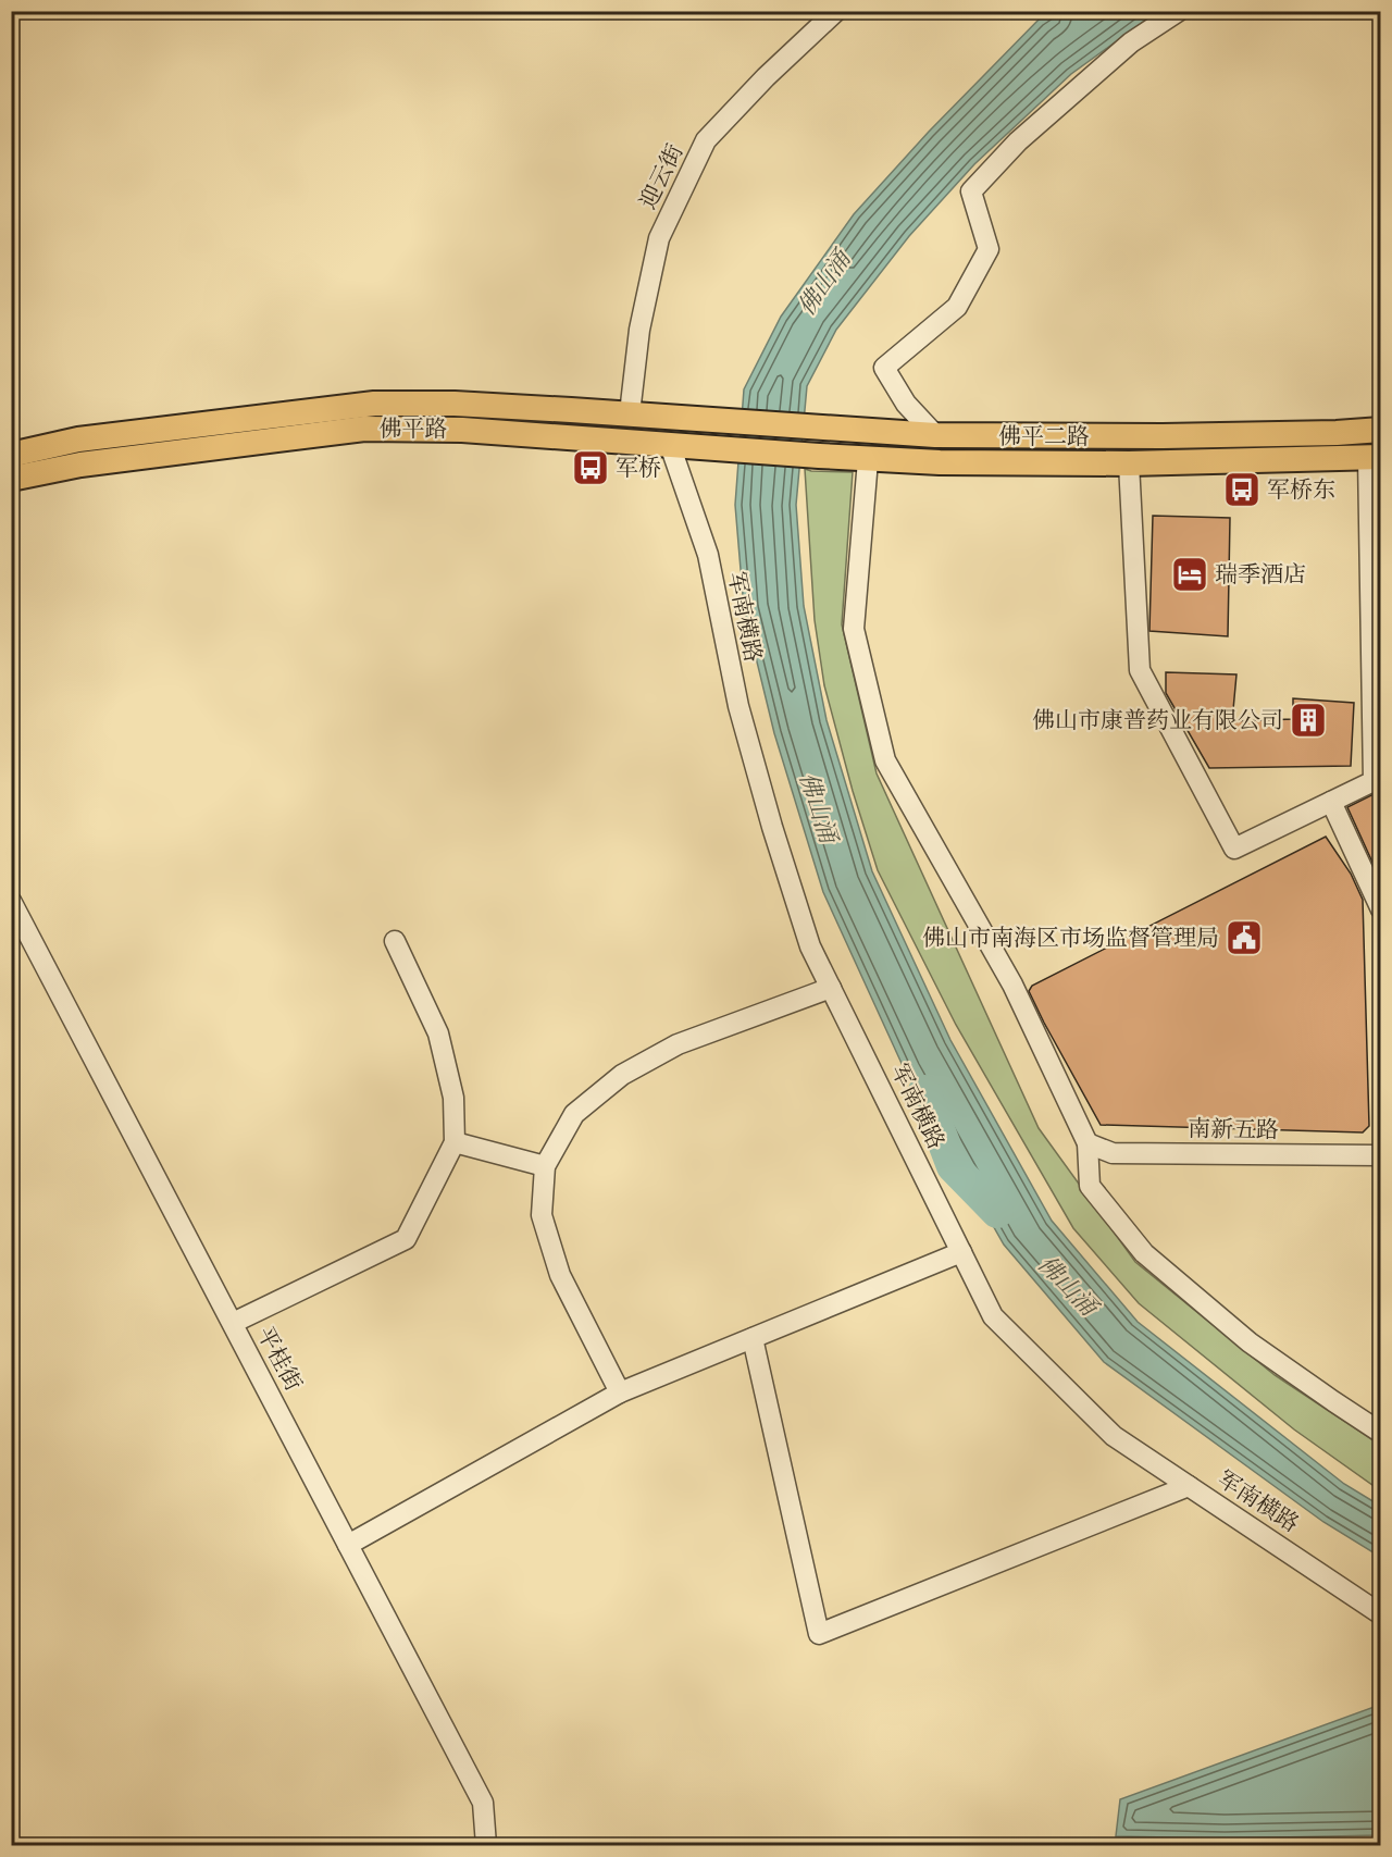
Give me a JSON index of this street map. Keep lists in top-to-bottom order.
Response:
{
  "streets": {
    "main road": ["佛平路", "佛平二路"],
    "street": [
      "迎云街",
      "军南横路",
      "南新五路",
      "平桂街"
    ]
  },
  "crossings": [
    ["迎云街", "佛平路"],
    ["佛平路", "佛平二路"],
    ["佛平路", "军南横路"]
  ],
  "water": ["佛山涌"],
  "places": {
    "bus stop": ["军桥", "军桥东"],
    "hotel": ["瑞季酒店"],
    "building": ["佛山市康普药业有限公司"],
    "public building": ["佛山市南海区市场监督管理局"]
  }
}
